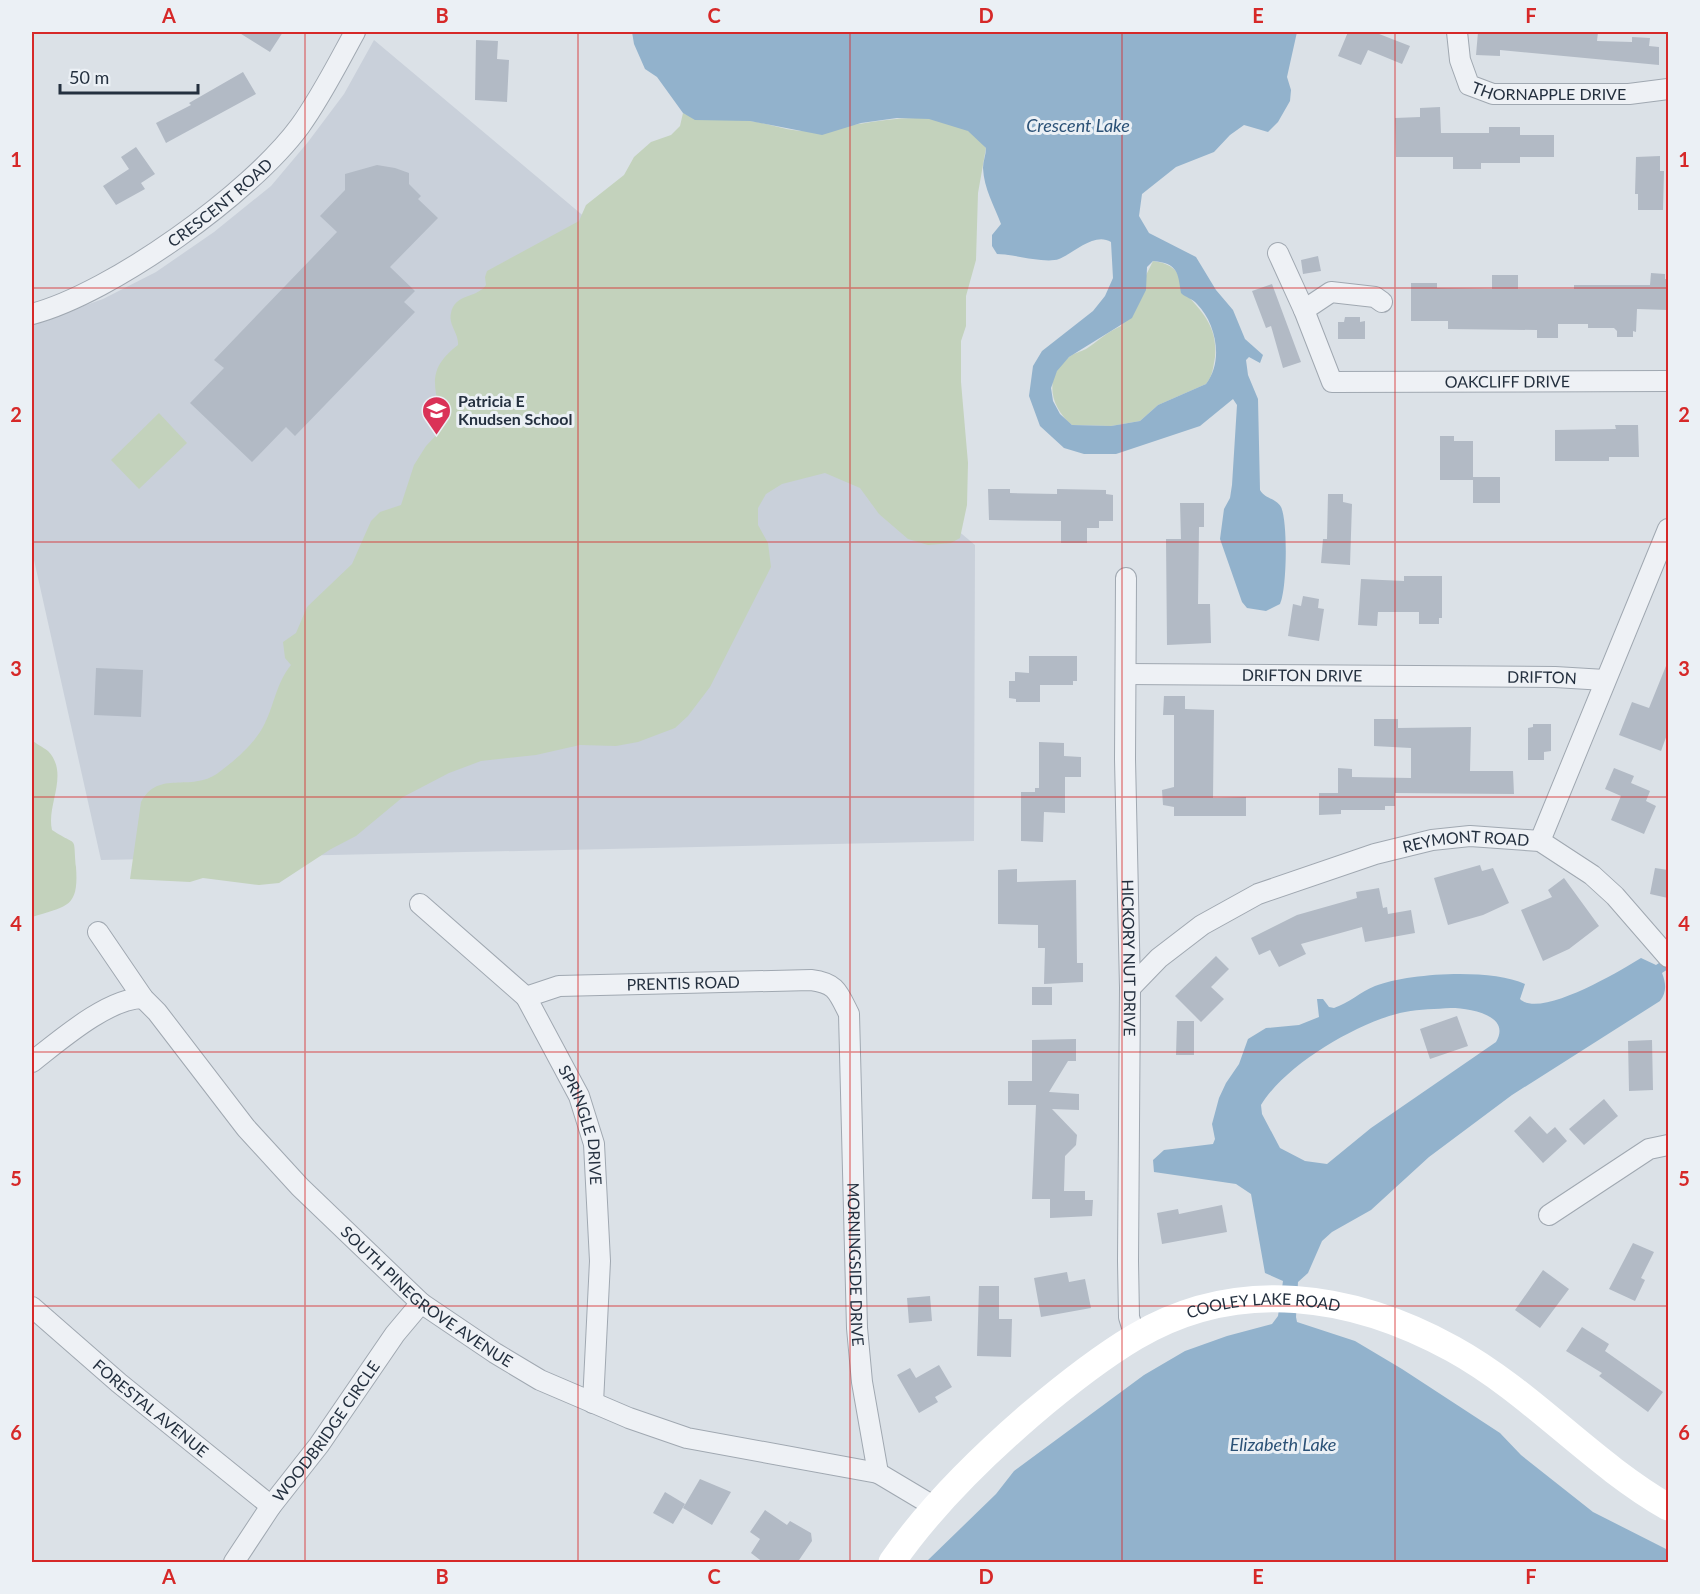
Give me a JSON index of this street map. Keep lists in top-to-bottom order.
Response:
{
  "streets": {
    "main road": ["COOLEY LAKE ROAD"],
    "street": [
      "THORNAPPLE DRIVE",
      "CRESCENT ROAD",
      "OAKCLIFF DRIVE",
      "DRIFTON DRIVE",
      "DRIFTON",
      "REYMONT ROAD",
      "HICKORY NUT DRIVE",
      "PRENTIS ROAD",
      "SPRINGLE DRIVE",
      "MORNINGSIDE DRIVE",
      "SOUTH PINEGROVE AVENUE",
      "FORESTAL AVENUE",
      "WOODBRIDGE CIRCLE"
    ]
  },
  "crossings": [
    ["DRIFTON DRIVE", "DRIFTON"],
    ["DRIFTON DRIVE", "HICKORY NUT DRIVE"],
    ["DRIFTON", "REYMONT ROAD"],
    ["REYMONT ROAD", "HICKORY NUT DRIVE"],
    ["HICKORY NUT DRIVE", "COOLEY LAKE ROAD"],
    ["PRENTIS ROAD", "SPRINGLE DRIVE"],
    ["PRENTIS ROAD", "MORNINGSIDE DRIVE"],
    ["SPRINGLE DRIVE", "SOUTH PINEGROVE AVENUE"],
    ["MORNINGSIDE DRIVE", "SOUTH PINEGROVE AVENUE"],
    ["SOUTH PINEGROVE AVENUE", "WOODBRIDGE CIRCLE"],
    ["FORESTAL AVENUE", "WOODBRIDGE CIRCLE"]
  ],
  "water": ["Crescent Lake", "Elizabeth Lake"],
  "places": {
    "school or university": ["Patricia E Knudsen School"]
  },
  "scale_bar": "50 m",
  "grid": {
    "columns": [
      "A",
      "B",
      "C",
      "D",
      "E",
      "F"
    ],
    "rows": [
      "1",
      "2",
      "3",
      "4",
      "5",
      "6"
    ]
  }
}
